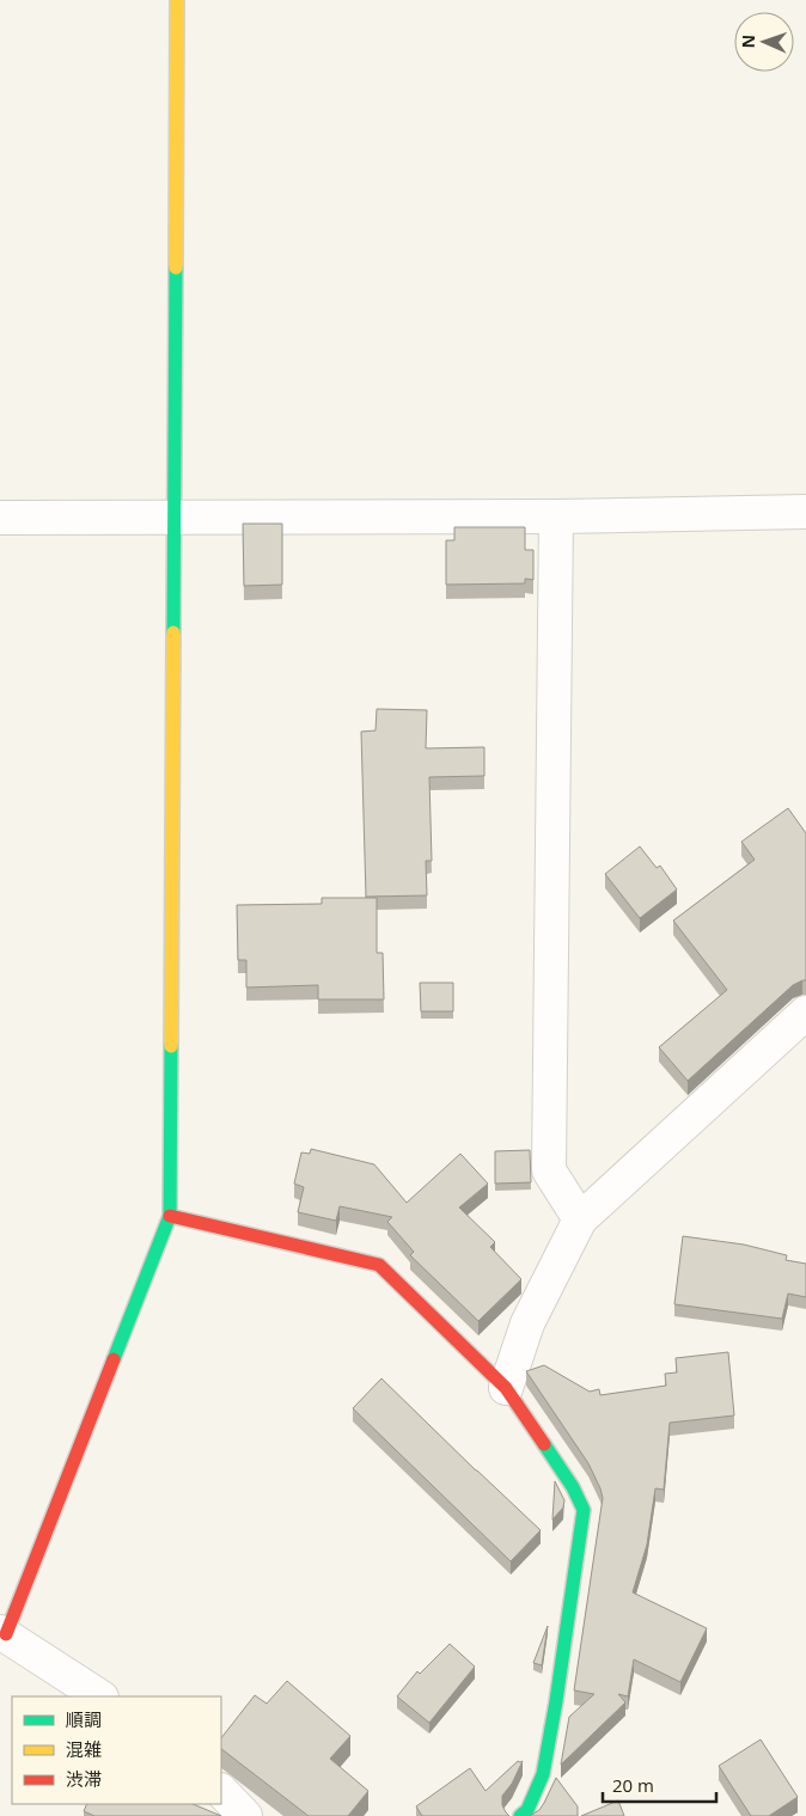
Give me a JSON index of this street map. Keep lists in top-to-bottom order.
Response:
{
  "legend": ["順調", "混雑", "渋滞"],
  "scale_bar": "20 m",
  "north": "left"
}
